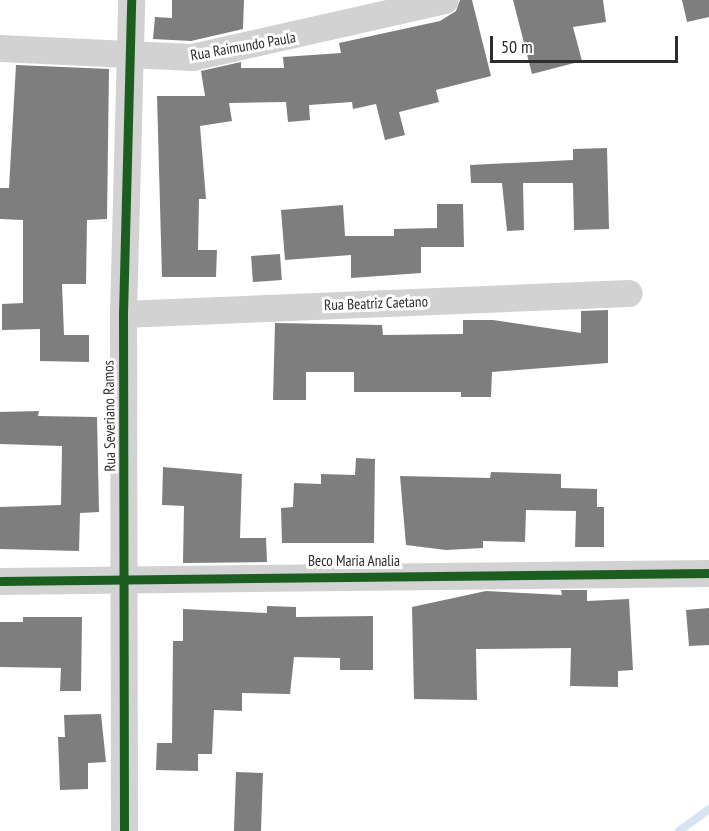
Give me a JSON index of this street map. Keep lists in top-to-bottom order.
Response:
{
  "streets": {
    "street": [
      "Rua Raimundo Paula",
      "Rua Beatriz Caetano",
      "Rua Severiano Ramos",
      "Beco Maria Analia"
    ]
  },
  "crossings": [
    ["Rua Raimundo Paula", "Rua Severiano Ramos"],
    ["Rua Beatriz Caetano", "Rua Severiano Ramos"],
    ["Rua Severiano Ramos", "Beco Maria Analia"]
  ],
  "scale_bar": "50 m"
}
